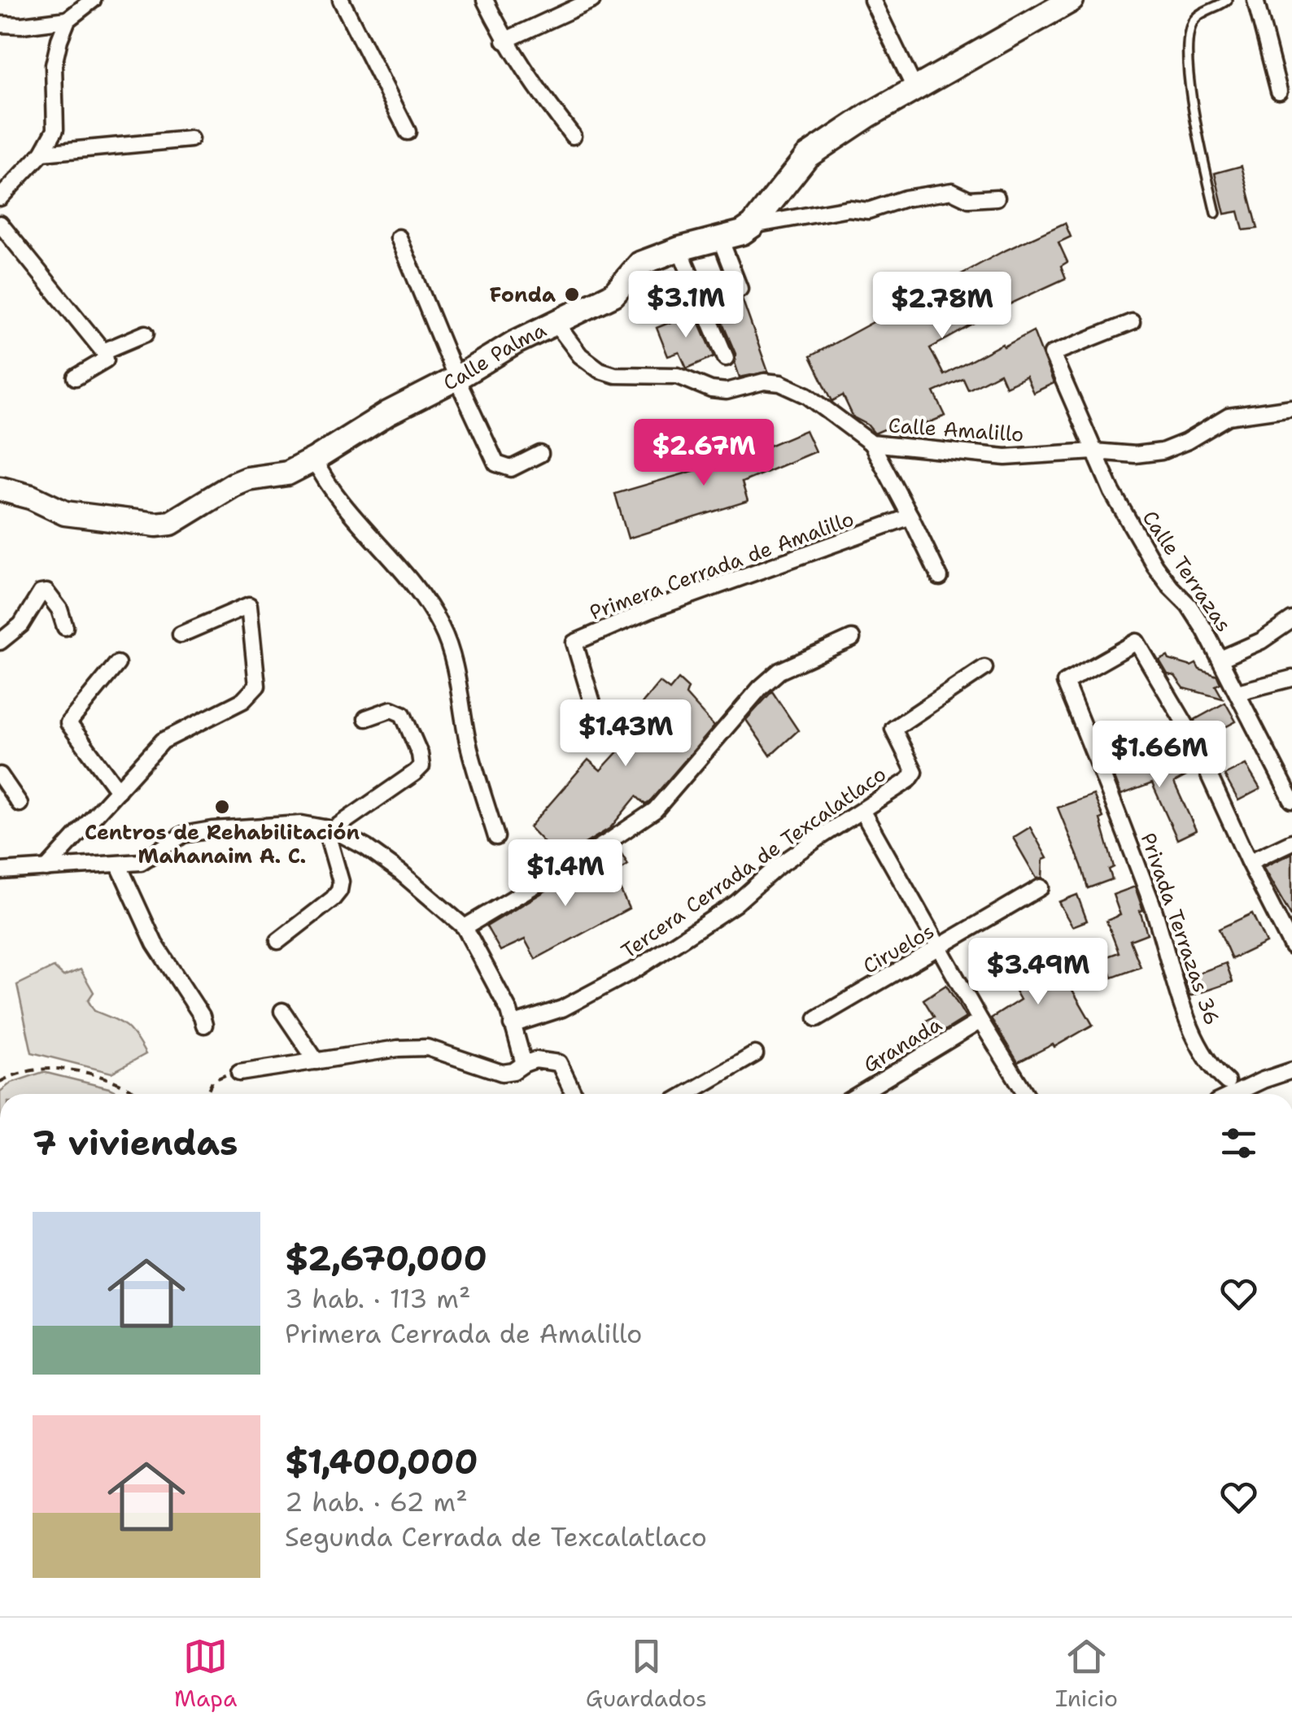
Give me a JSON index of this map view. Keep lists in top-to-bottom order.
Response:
{
  "streets": {
    "street": [
      "Calle Palma",
      "Calle Amalillo",
      "Primera Cerrada de Amalillo",
      "Calle Terrazas",
      "Tercera Cerrada de Texcalatlaco",
      "Privada Terrazas 36",
      "Ciruelos",
      "Granada"
    ]
  },
  "crossings": [
    ["Calle Palma", "Calle Amalillo"],
    ["Calle Amalillo", "Calle Terrazas"]
  ],
  "places": ["Fonda", "Centros de Rehabilitación Mahanaim A. C."],
  "page": {
    "price": [
      "$3.1M",
      "$2.78M",
      "$2.67M",
      "$1.43M",
      "$1.66M",
      "$1.4M",
      "$3.49M"
    ],
    "heading": "7 viviendas",
    "list": [
      {
        "name": "$2,670,000",
        "note": "3 hab. · 113 m² · Primera Cerrada de Amalillo"
      },
      {
        "name": "$1,400,000",
        "note": "2 hab. · 62 m² · Segunda Cerrada de Texcalatlaco"
      }
    ],
    "tabs": ["Mapa", "Guardados", "Inicio"]
  }
}
